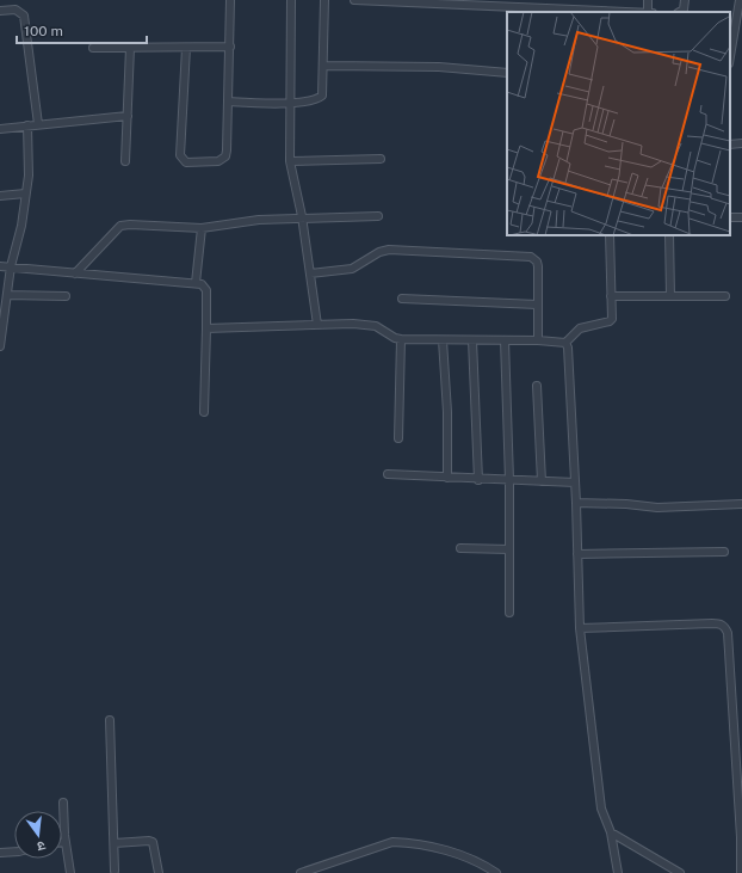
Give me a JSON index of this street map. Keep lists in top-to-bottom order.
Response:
{
  "scale_bar": "100 m",
  "north": "bottom"
}
